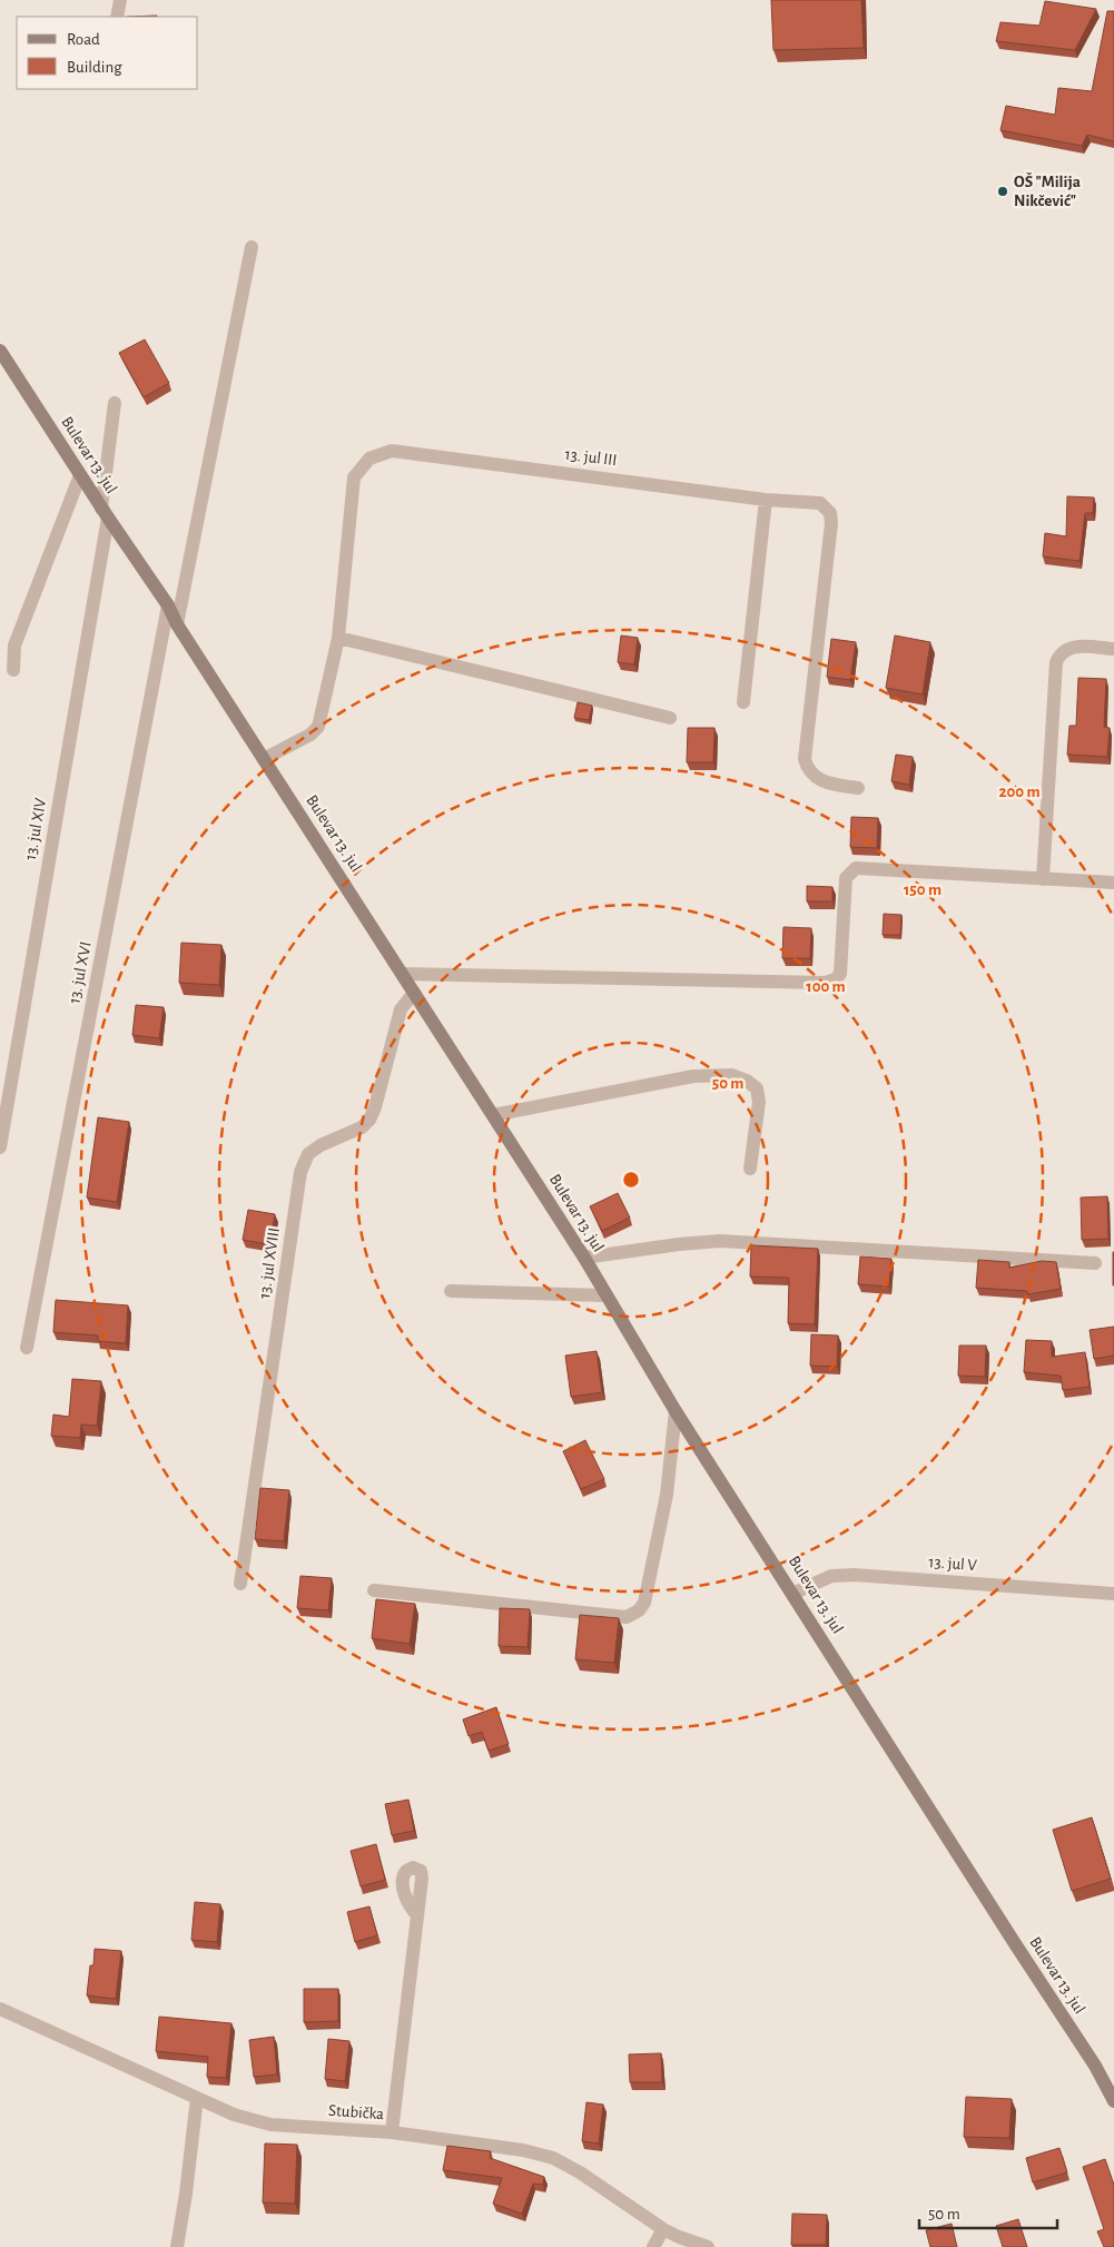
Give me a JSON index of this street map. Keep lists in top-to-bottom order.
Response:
{
  "streets": {
    "street": [
      "Bulevar 13. jul",
      "13. jul III",
      "13. jul XIV",
      "13. jul XVI",
      "13. jul XVIII",
      "13. jul V",
      "Stubička"
    ]
  },
  "crossings": [
    ["Bulevar 13. jul", "13. jul III"],
    ["Bulevar 13. jul", "13. jul XIV"],
    ["Bulevar 13. jul", "13. jul XVI"],
    ["Bulevar 13. jul", "13. jul XVIII"],
    ["Bulevar 13. jul", "13. jul V"]
  ],
  "places": ["OŠ \"Milija Nikčević\""],
  "legend": ["Road", "Building"],
  "scale_bar": "50 m",
  "rings": [
    "200 m",
    "150 m",
    "100 m",
    "50 m"
  ]
}
